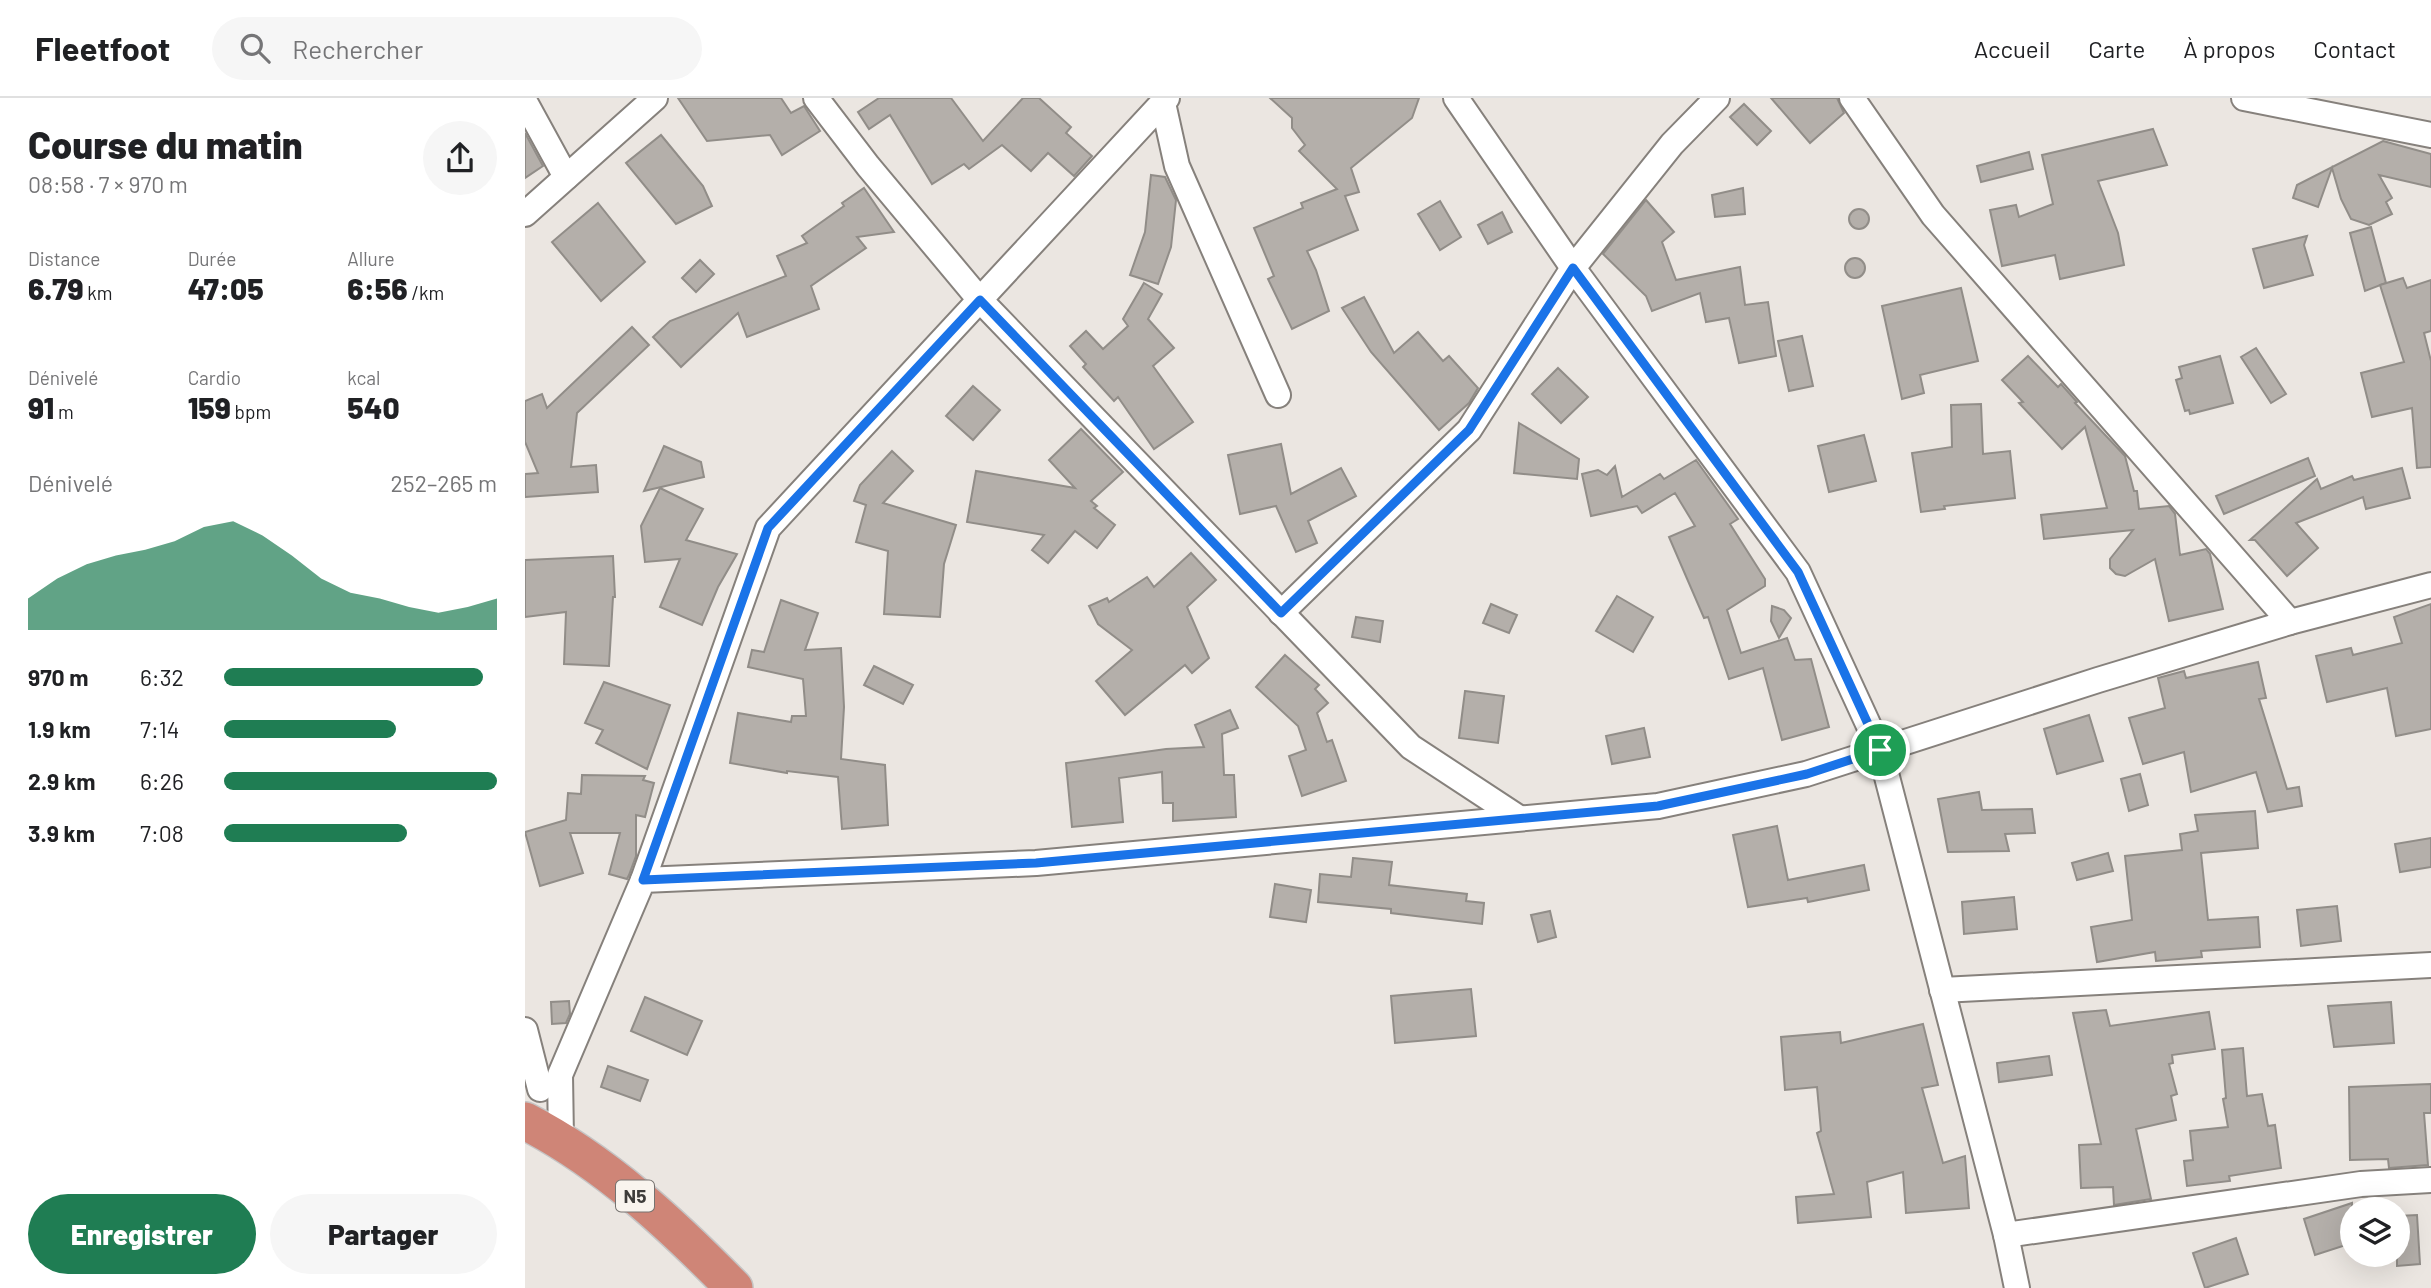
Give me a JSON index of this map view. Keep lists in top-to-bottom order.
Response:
{
  "streets": {
    "highway": ["N5"]
  },
  "page": {
    "header": "Fleetfoot",
    "search": "Rechercher",
    "nav": [
      "Accueil",
      "Carte",
      "À propos",
      "Contact"
    ],
    "heading": ["Course du matin", "08:58 · 7 × 970 m"],
    "stats": [
      ["Distance", "6.79 km"],
      ["Durée", "47:05"],
      ["Allure", "6:56 /km"],
      ["Dénivelé", "91 m"],
      ["Cardio", "159 bpm"],
      ["kcal", "540"]
    ],
    "chart": ["Dénivelé", "252–265 m"],
    "list": [
      {
        "name": "970 m",
        "note": "6:32"
      },
      {
        "name": "1.9 km",
        "note": "7:14"
      },
      {
        "name": "2.9 km",
        "note": "6:26"
      },
      {
        "name": "3.9 km",
        "note": "7:08"
      }
    ],
    "buttons": ["Enregistrer", "Partager"]
  }
}
